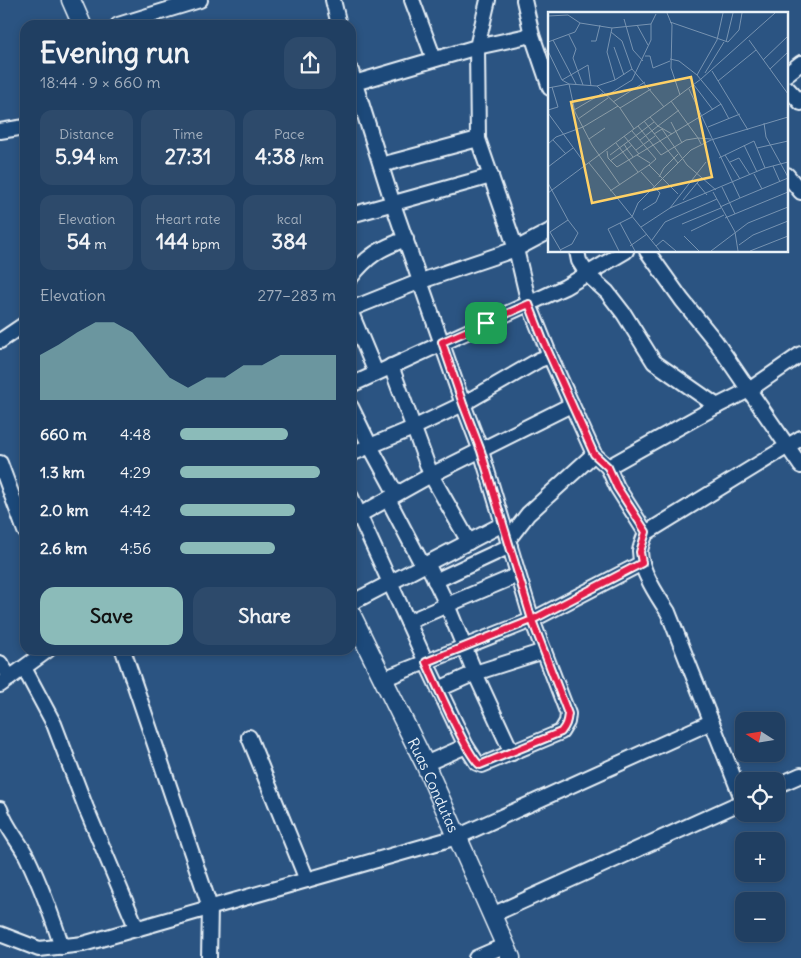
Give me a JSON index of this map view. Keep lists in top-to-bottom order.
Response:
{
  "streets": {
    "street": ["Ruas Condutas"]
  },
  "north": "left",
  "page": {
    "heading": ["Evening run", "18:44 · 9 × 660 m"],
    "stats": [
      ["Distance", "5.94 km"],
      ["Time", "27:31"],
      ["Pace", "4:38 /km"],
      ["Elevation", "54 m"],
      ["Heart rate", "144 bpm"],
      ["kcal", "384"]
    ],
    "chart": ["Elevation", "277–283 m"],
    "list": [
      {
        "name": "660 m",
        "note": "4:48"
      },
      {
        "name": "1.3 km",
        "note": "4:29"
      },
      {
        "name": "2.0 km",
        "note": "4:42"
      },
      {
        "name": "2.6 km",
        "note": "4:56"
      }
    ],
    "buttons": ["Save", "Share"],
    "map_buttons": ["+", "−"]
  }
}
